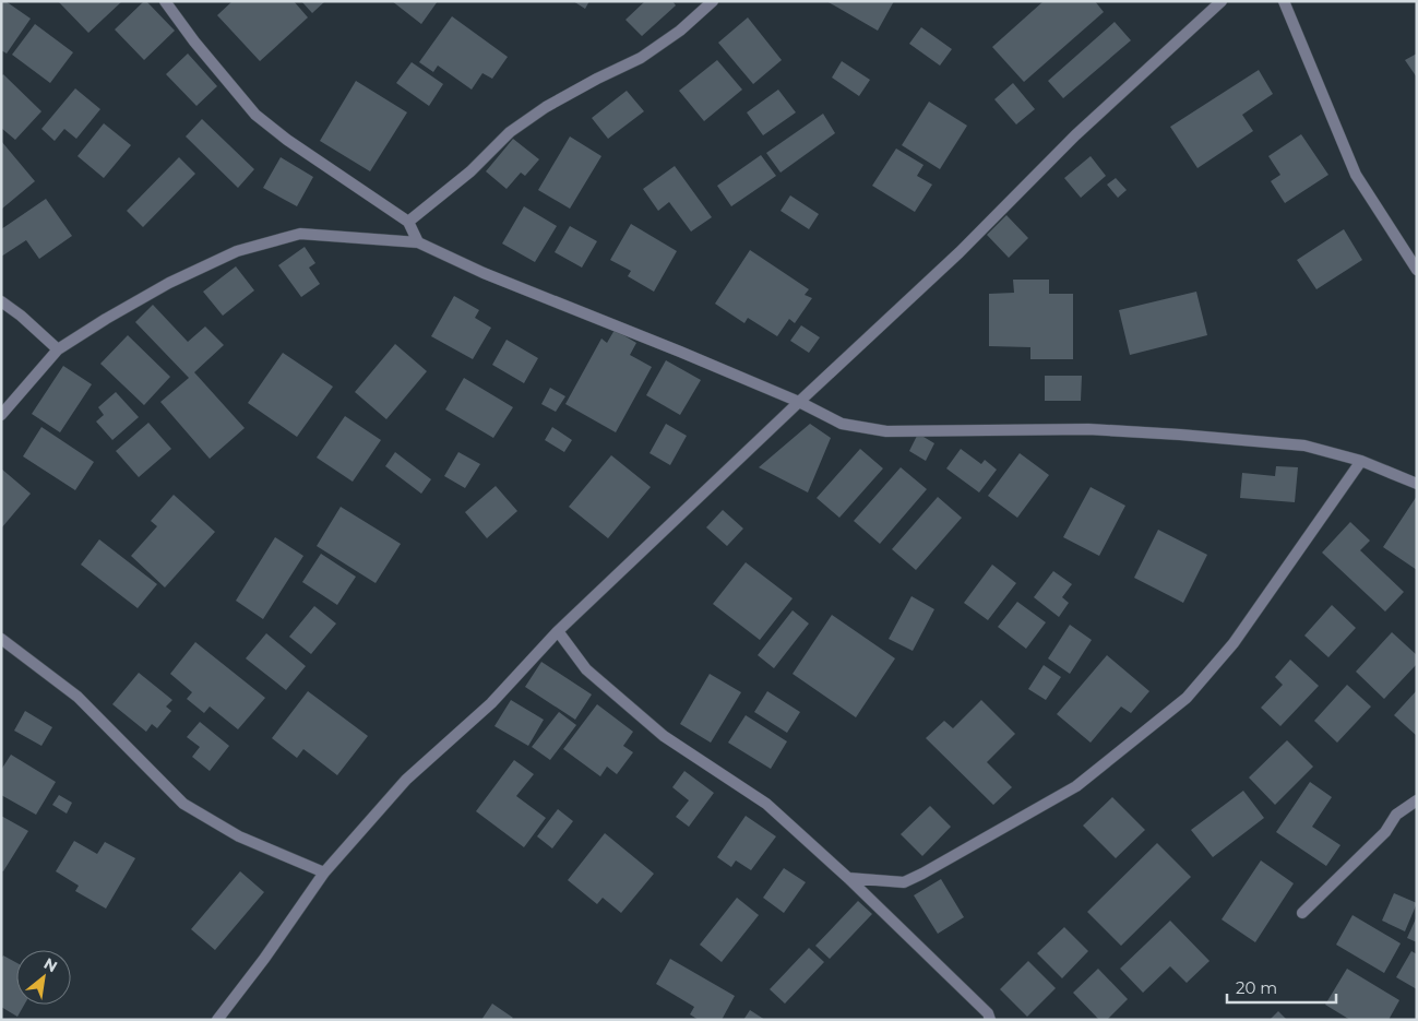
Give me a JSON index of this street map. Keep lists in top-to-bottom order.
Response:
{
  "scale_bar": "20 m",
  "north": "top right"
}
